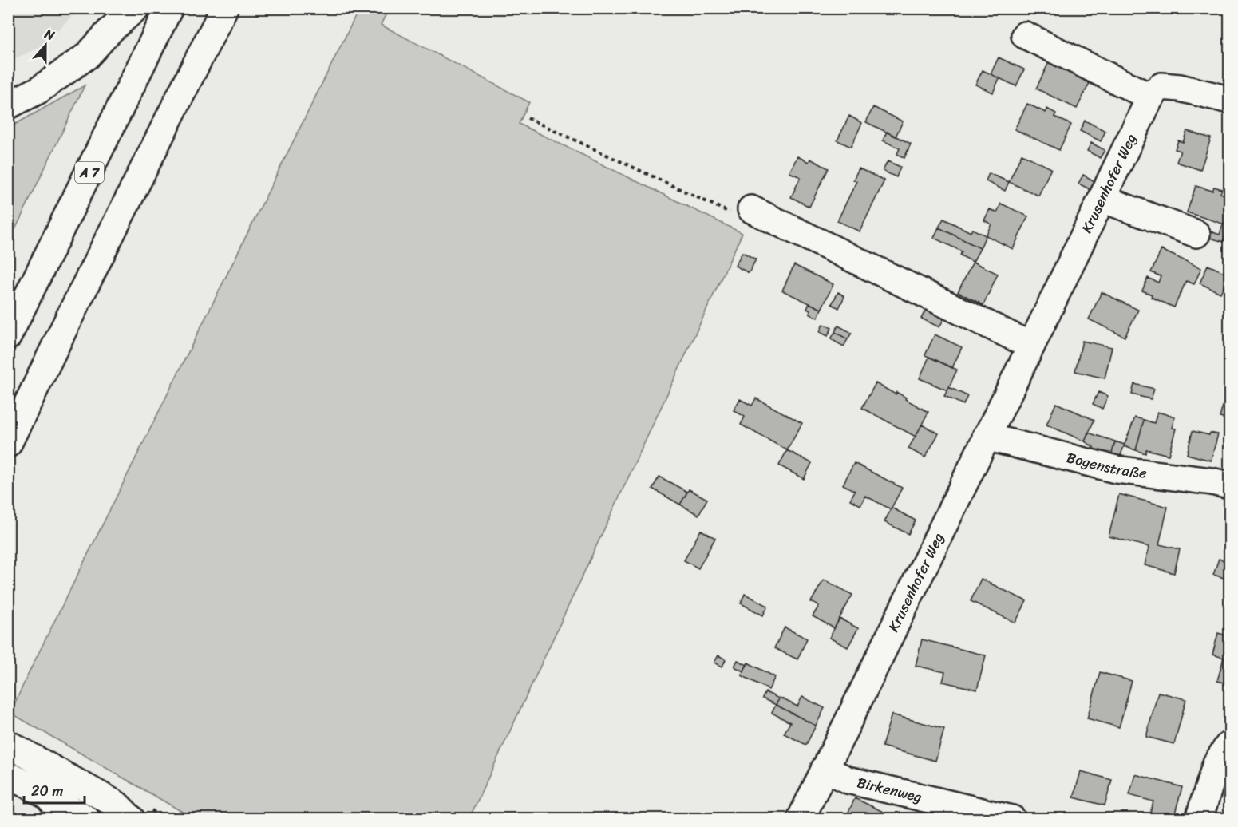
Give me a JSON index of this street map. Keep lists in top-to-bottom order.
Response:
{
  "streets": {
    "main road": [
      "A 7",
      "Krusenhofer Weg",
      "Bogenstraße",
      "Birkenweg"
    ]
  },
  "crossings": [
    ["Krusenhofer Weg", "Bogenstraße"],
    ["Krusenhofer Weg", "Birkenweg"]
  ],
  "scale_bar": "20 m",
  "north": "top"
}
